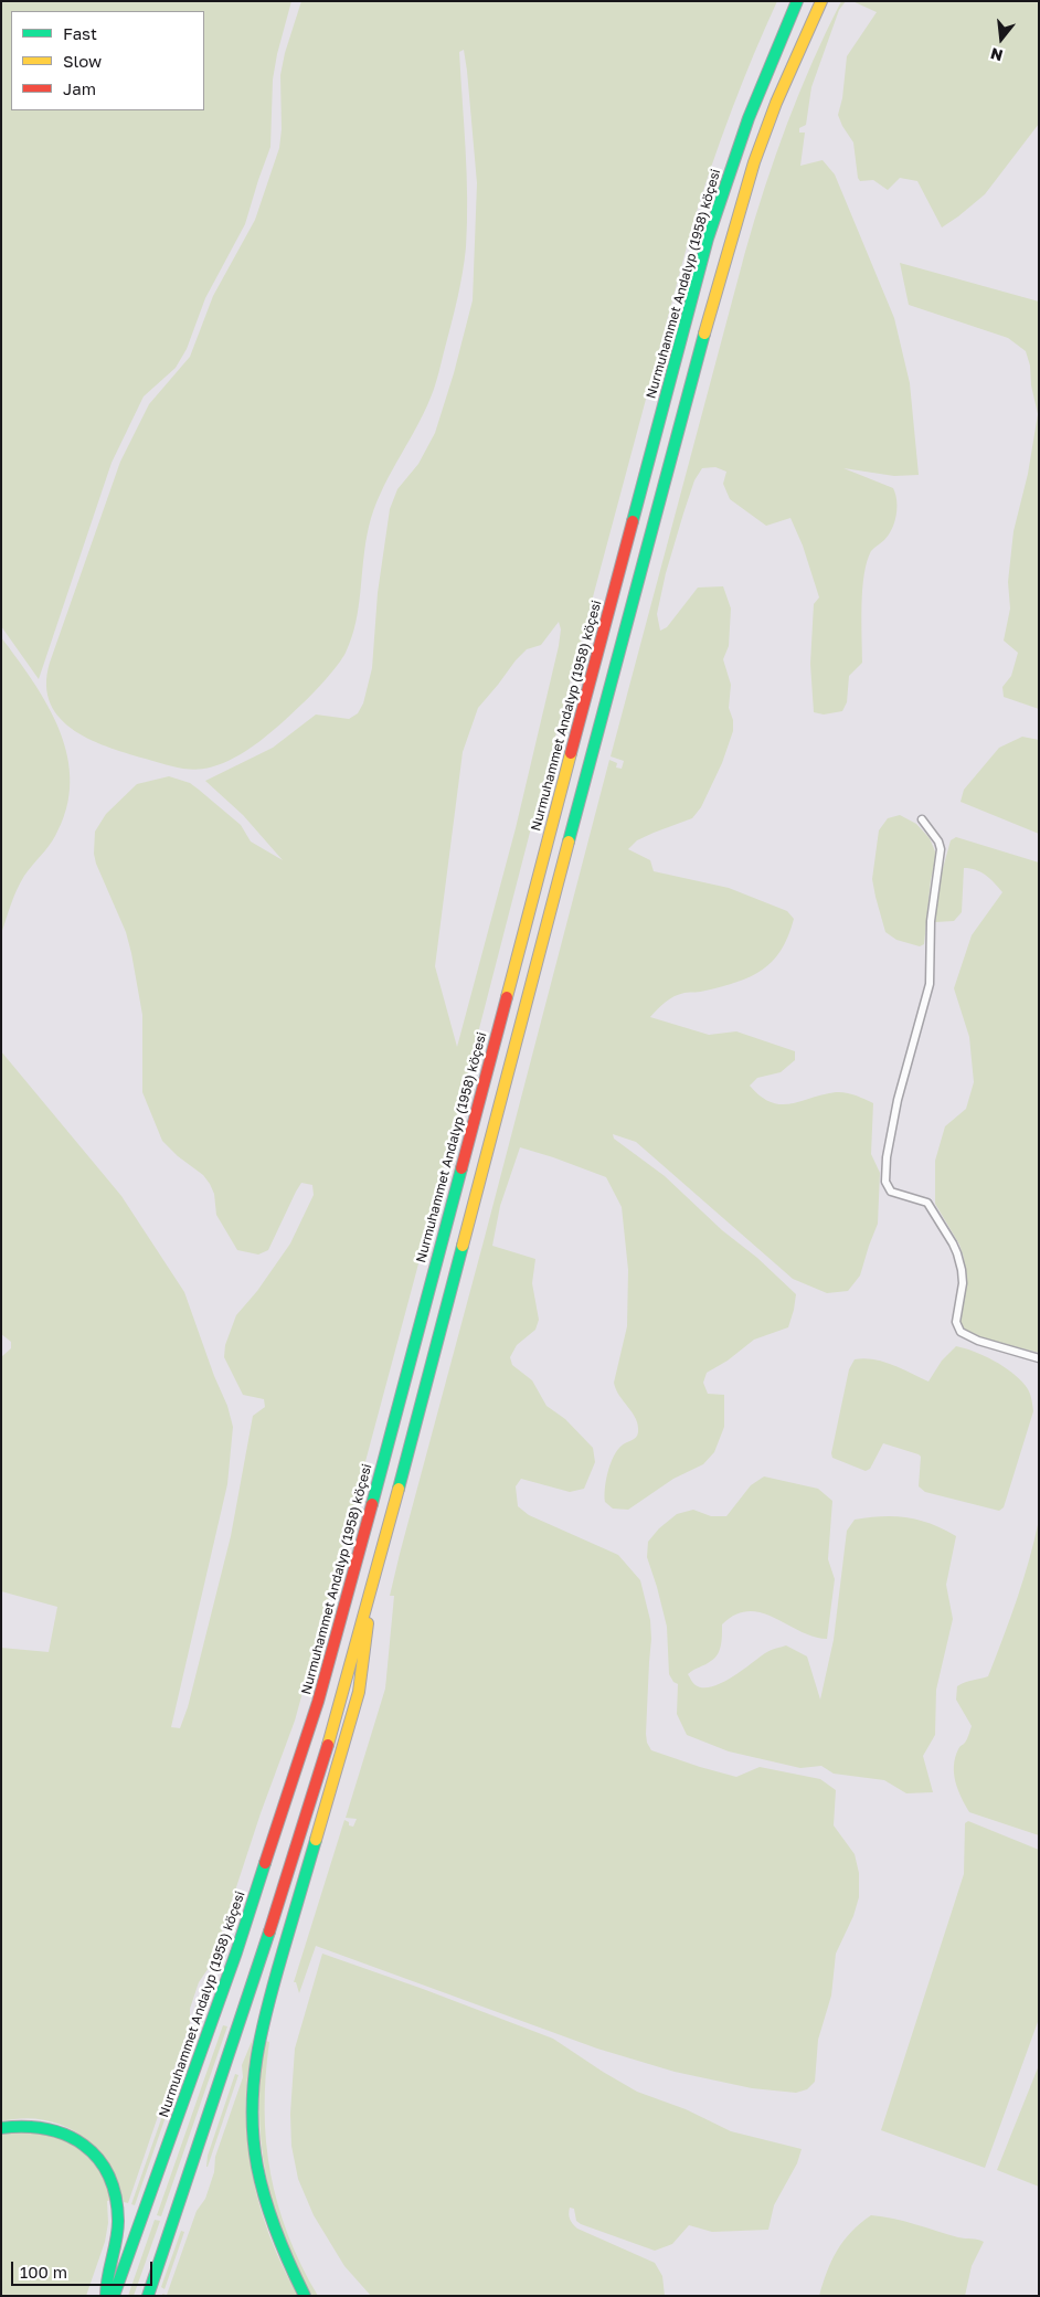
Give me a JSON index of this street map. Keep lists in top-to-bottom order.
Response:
{
  "streets": {
    "main road": ["Nurmuhammet Andalyp (1958) köçesi"]
  },
  "legend": ["Fast", "Slow", "Jam"],
  "scale_bar": "100 m",
  "north": "bottom"
}
